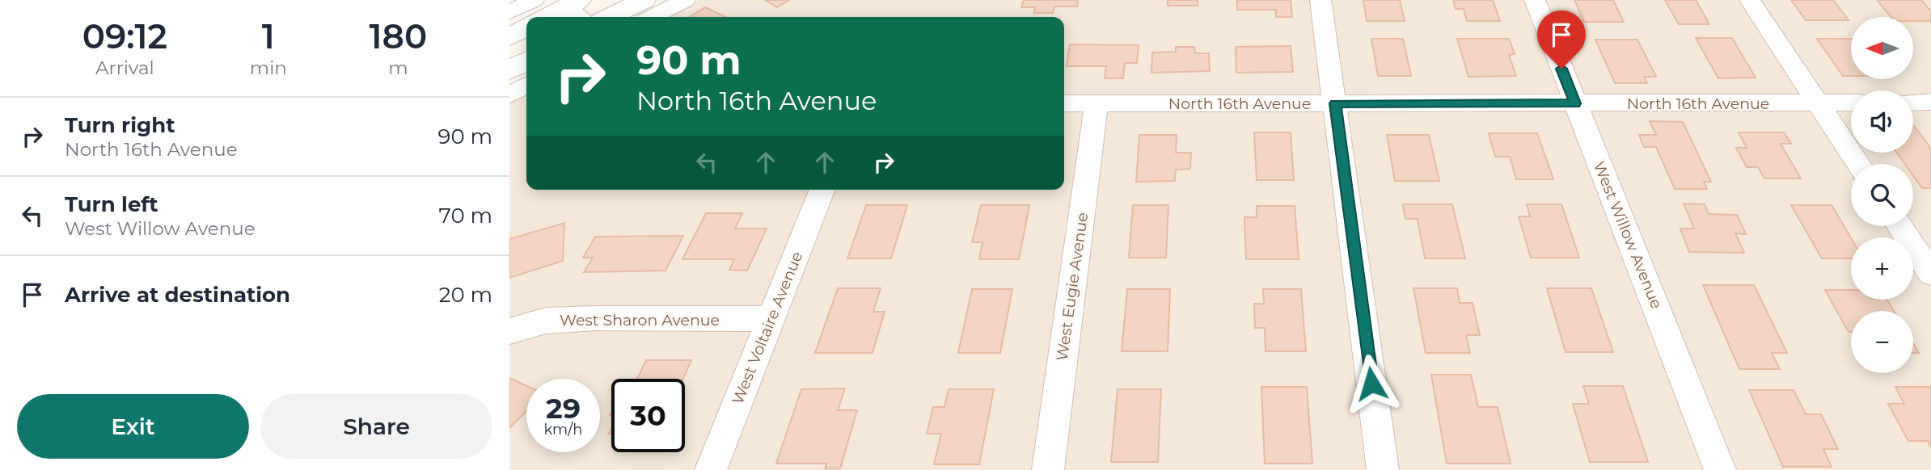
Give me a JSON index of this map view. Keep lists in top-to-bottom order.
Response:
{
  "streets": {
    "street": [
      "North 16th Avenue",
      "West Willow Avenue",
      "West Eugie Avenue",
      "West Sharon Avenue",
      "West Voltaire Avenue"
    ]
  },
  "crossings": [
    ["North 16th Avenue", "West Willow Avenue"],
    ["North 16th Avenue", "West Eugie Avenue"],
    ["West Sharon Avenue", "West Voltaire Avenue"]
  ],
  "north": "left",
  "page": {
    "eta": [
      "09:12",
      "Arrival",
      "1",
      "min",
      "180",
      "m"
    ],
    "map_buttons": ["+", "−"],
    "turn": ["90 m", "North 16th Avenue"],
    "list": [
      {
        "name": "Turn right",
        "note": "North 16th Avenue",
        "value": "90 m"
      },
      {
        "name": "Turn left",
        "note": "West Willow Avenue",
        "value": "70 m"
      },
      {
        "name": "Arrive at destination",
        "value": "20 m"
      }
    ],
    "speed": "29 km/h",
    "limit": "30",
    "buttons": ["Exit", "Share"]
  }
}
